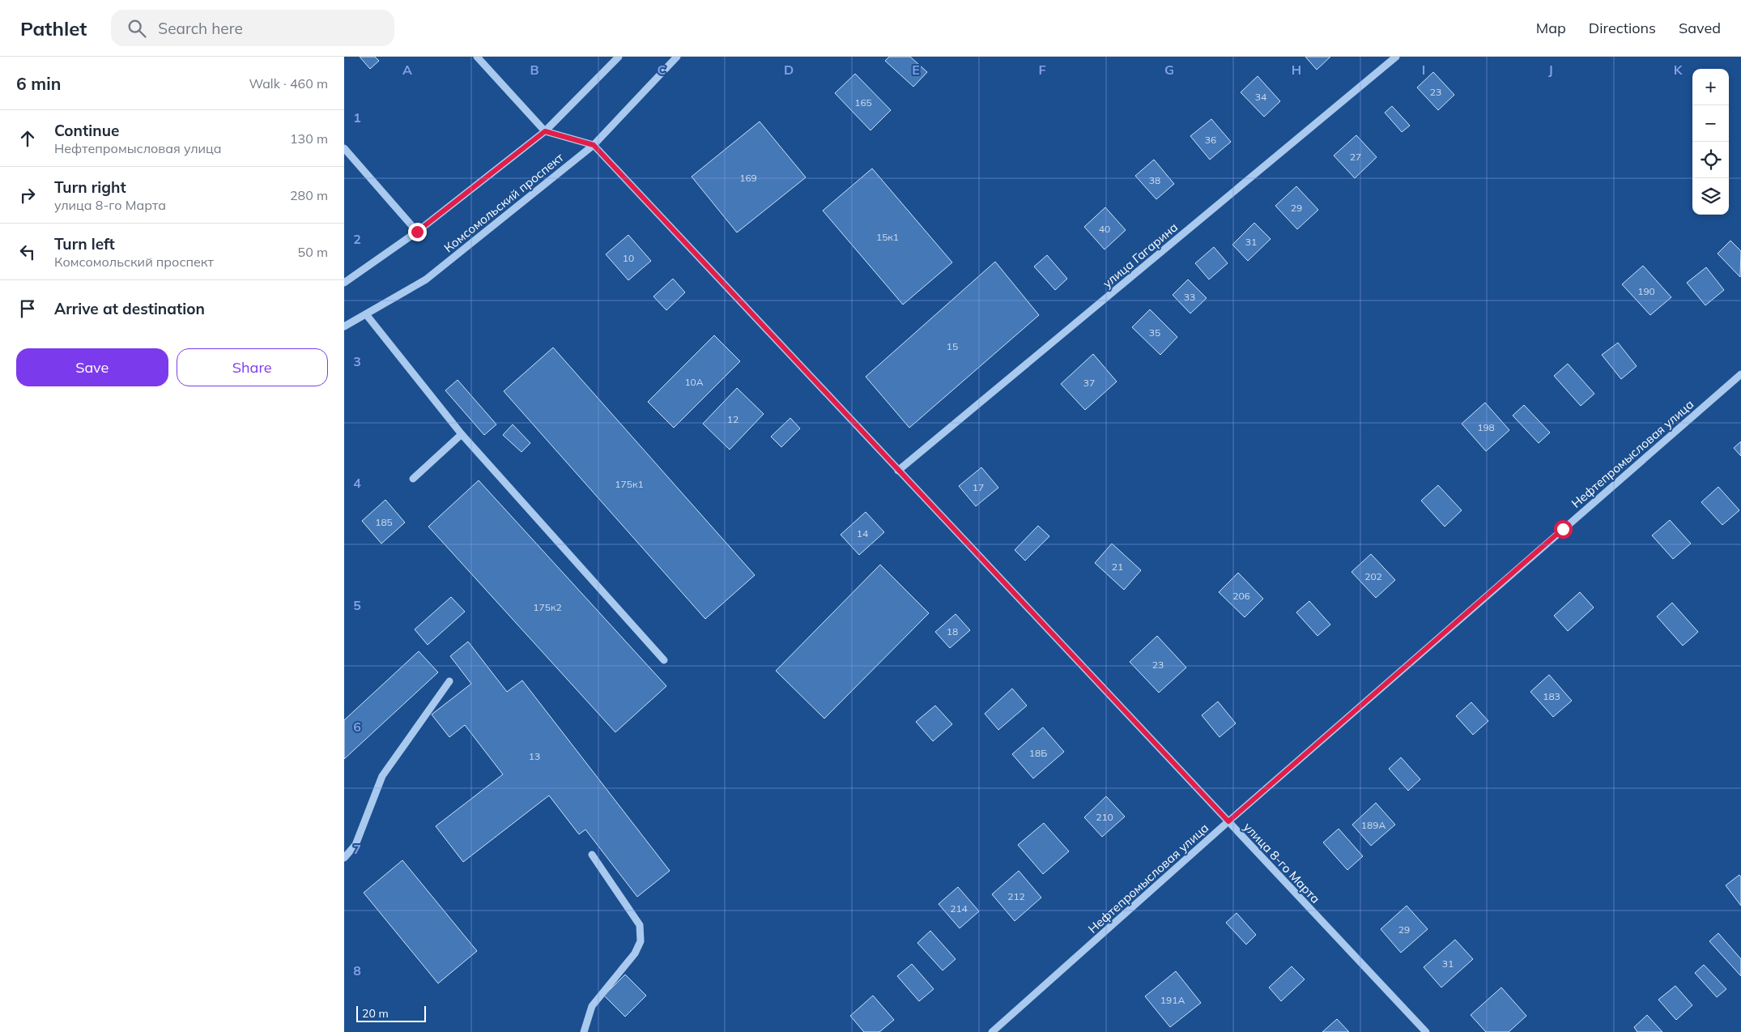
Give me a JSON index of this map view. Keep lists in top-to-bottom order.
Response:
{
  "streets": {
    "street": [
      "Комсомольский проспект",
      "улица Гагарина",
      "Нефтепромысловая улица",
      "улица 8-го Марта"
    ]
  },
  "crossings": [
    ["Комсомольский проспект", "улица 8-го Марта"],
    ["улица Гагарина", "улица 8-го Марта"],
    ["Нефтепромысловая улица", "улица 8-го Марта"]
  ],
  "house_numbers": [
    "23",
    "34",
    "165",
    "36",
    "27",
    "169",
    "38",
    "29",
    "40",
    "15к1",
    "31",
    "10",
    "190",
    "33",
    "35",
    "15",
    "10А",
    "37",
    "12",
    "198",
    "175к1",
    "17",
    "185",
    "14",
    "21",
    "202",
    "206",
    "175к2",
    "18",
    "23",
    "183",
    "18Б",
    "13",
    "210",
    "189А",
    "212",
    "214",
    "29",
    "31",
    "191А"
  ],
  "scale_bar": "20 m",
  "page": {
    "header": "Pathlet",
    "search": "Search here",
    "nav": ["Map", "Directions", "Saved"],
    "heading": ["6 min", "Walk · 460 m"],
    "map_buttons": ["+", "−"],
    "list": [
      ["Continue", "Нефтепромысловая улица", "130 m"],
      ["Turn right", "улица 8-го Марта", "280 m"],
      ["Turn left", "Комсомольский проспект", "50 m"],
      "Arrive at destination"
    ],
    "buttons": ["Save", "Share"],
    "scale": "20 m"
  },
  "grid": {
    "columns": [
      "A",
      "B",
      "C",
      "D",
      "E",
      "F",
      "G",
      "H",
      "I",
      "J",
      "K"
    ],
    "rows": [
      "1",
      "2",
      "3",
      "4",
      "5",
      "6",
      "7",
      "8"
    ]
  }
}
